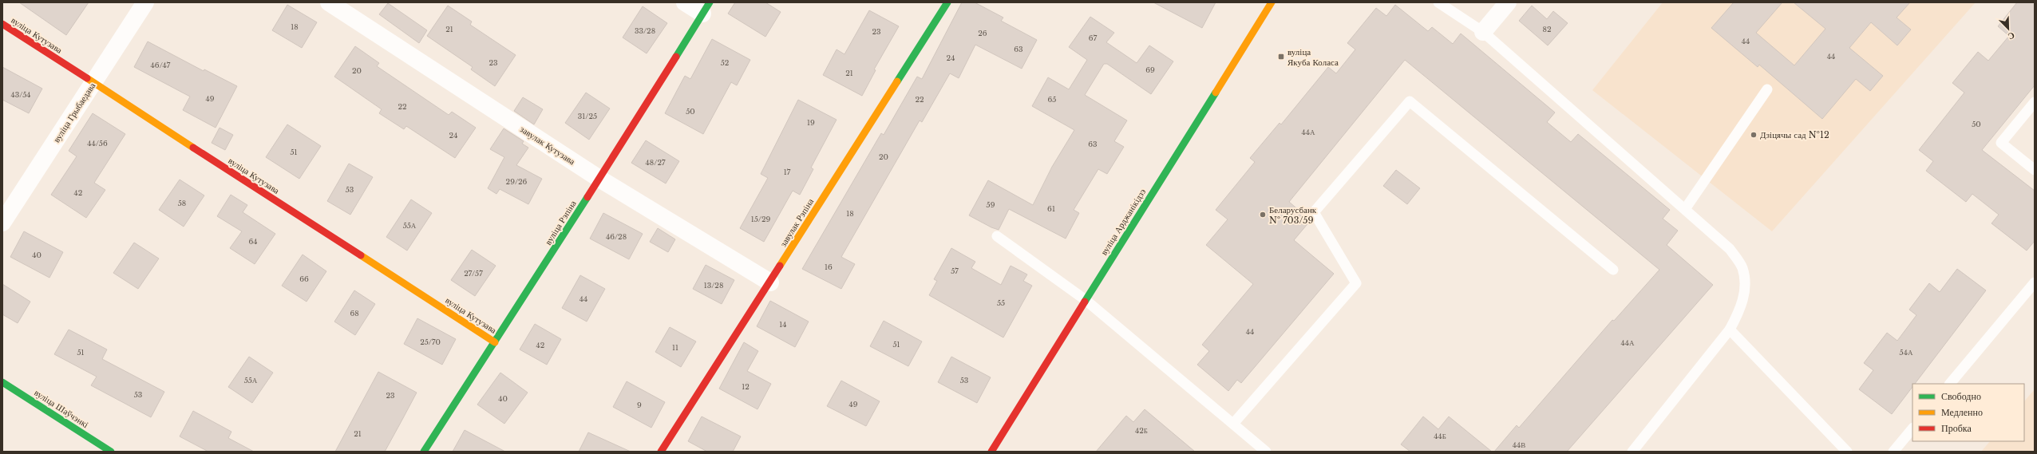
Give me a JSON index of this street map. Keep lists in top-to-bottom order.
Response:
{
  "streets": {
    "street": [
      "вуліца Кутузава",
      "вуліца Грыбаедава",
      "завулак Кутузава",
      "вуліца Арджанікідзэ",
      "вуліца Рэпіна",
      "завулак Рэпіна",
      "вуліца Шаўчэнкі"
    ]
  },
  "crossings": [
    ["вуліца Кутузава", "вуліца Грыбаедава"],
    ["вуліца Кутузава", "вуліца Рэпіна"],
    ["завулак Кутузава", "вуліца Рэпіна"],
    ["завулак Кутузава", "завулак Рэпіна"]
  ],
  "places": {
    "transit": ["вуліца Якуба Коласа"],
    "other": ["Дзіцячы сад №12", "Беларусбанк № 703/59"]
  },
  "house_numbers": [
    "18",
    "21",
    "82",
    "33/28",
    "23",
    "26",
    "67",
    "44",
    "63",
    "44",
    "24",
    "23",
    "52",
    "46/47",
    "69",
    "20",
    "21",
    "43/54",
    "49",
    "22",
    "65",
    "22",
    "50",
    "31/25",
    "19",
    "50",
    "44А",
    "24",
    "44/56",
    "63",
    "51",
    "20",
    "48/27",
    "17",
    "29/26",
    "53",
    "42",
    "58",
    "59",
    "61",
    "18",
    "15/29",
    "55А",
    "46/28",
    "64",
    "40",
    "16",
    "57",
    "27/57",
    "66",
    "13/28",
    "44",
    "55",
    "68",
    "14",
    "44",
    "25/70",
    "44А",
    "51",
    "42",
    "11",
    "51",
    "54А",
    "55А",
    "53",
    "12",
    "53",
    "23",
    "40",
    "49",
    "9",
    "42Б",
    "21",
    "44Б",
    "44В"
  ],
  "legend": ["Свободно", "Медленно", "Пробка"],
  "north": "bottom right"
}
